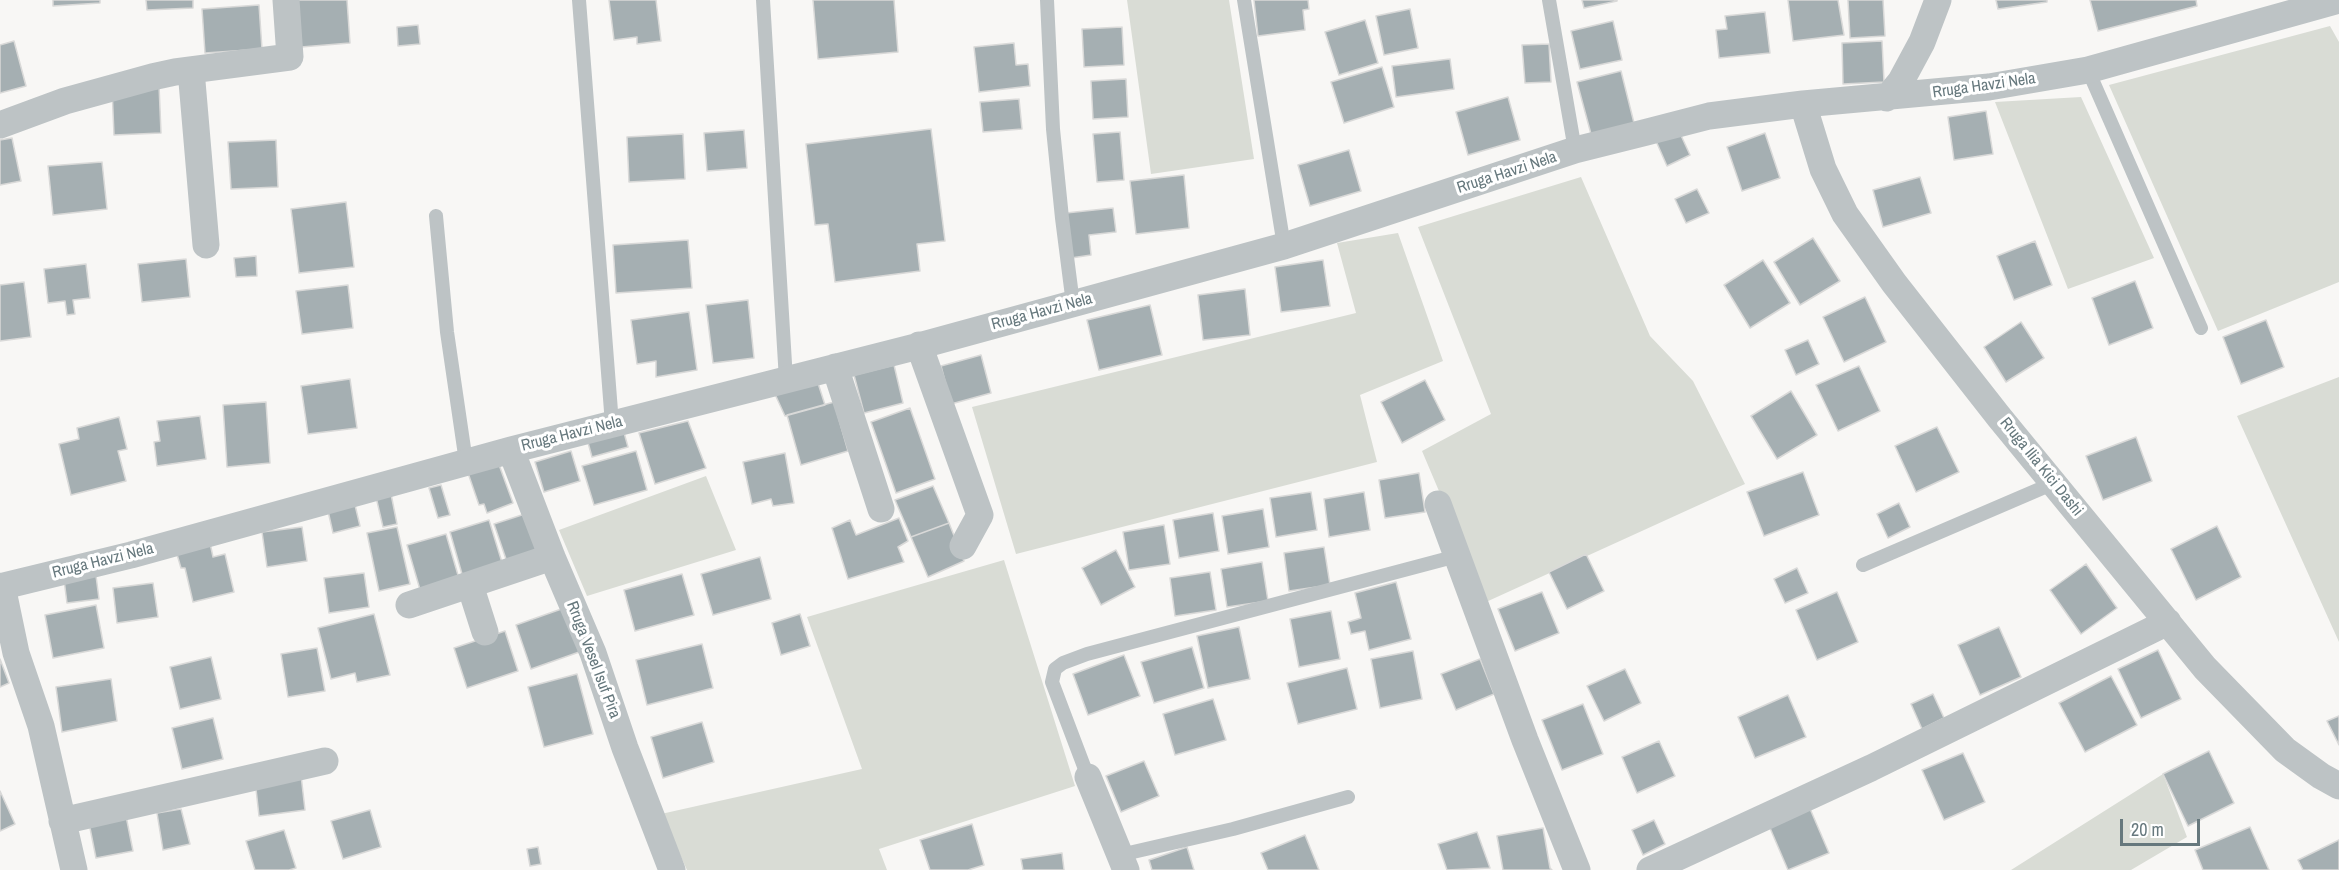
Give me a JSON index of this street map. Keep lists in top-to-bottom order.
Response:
{
  "streets": {
    "street": ["Rruga Havzi Nela", "Rruga Ilia Kici Dashi", "Rruga Vesel Isuf Pira"]
  },
  "crossings": [
    ["Rruga Havzi Nela", "Rruga Ilia Kici Dashi"],
    ["Rruga Havzi Nela", "Rruga Vesel Isuf Pira"]
  ],
  "scale_bar": "20 m"
}
